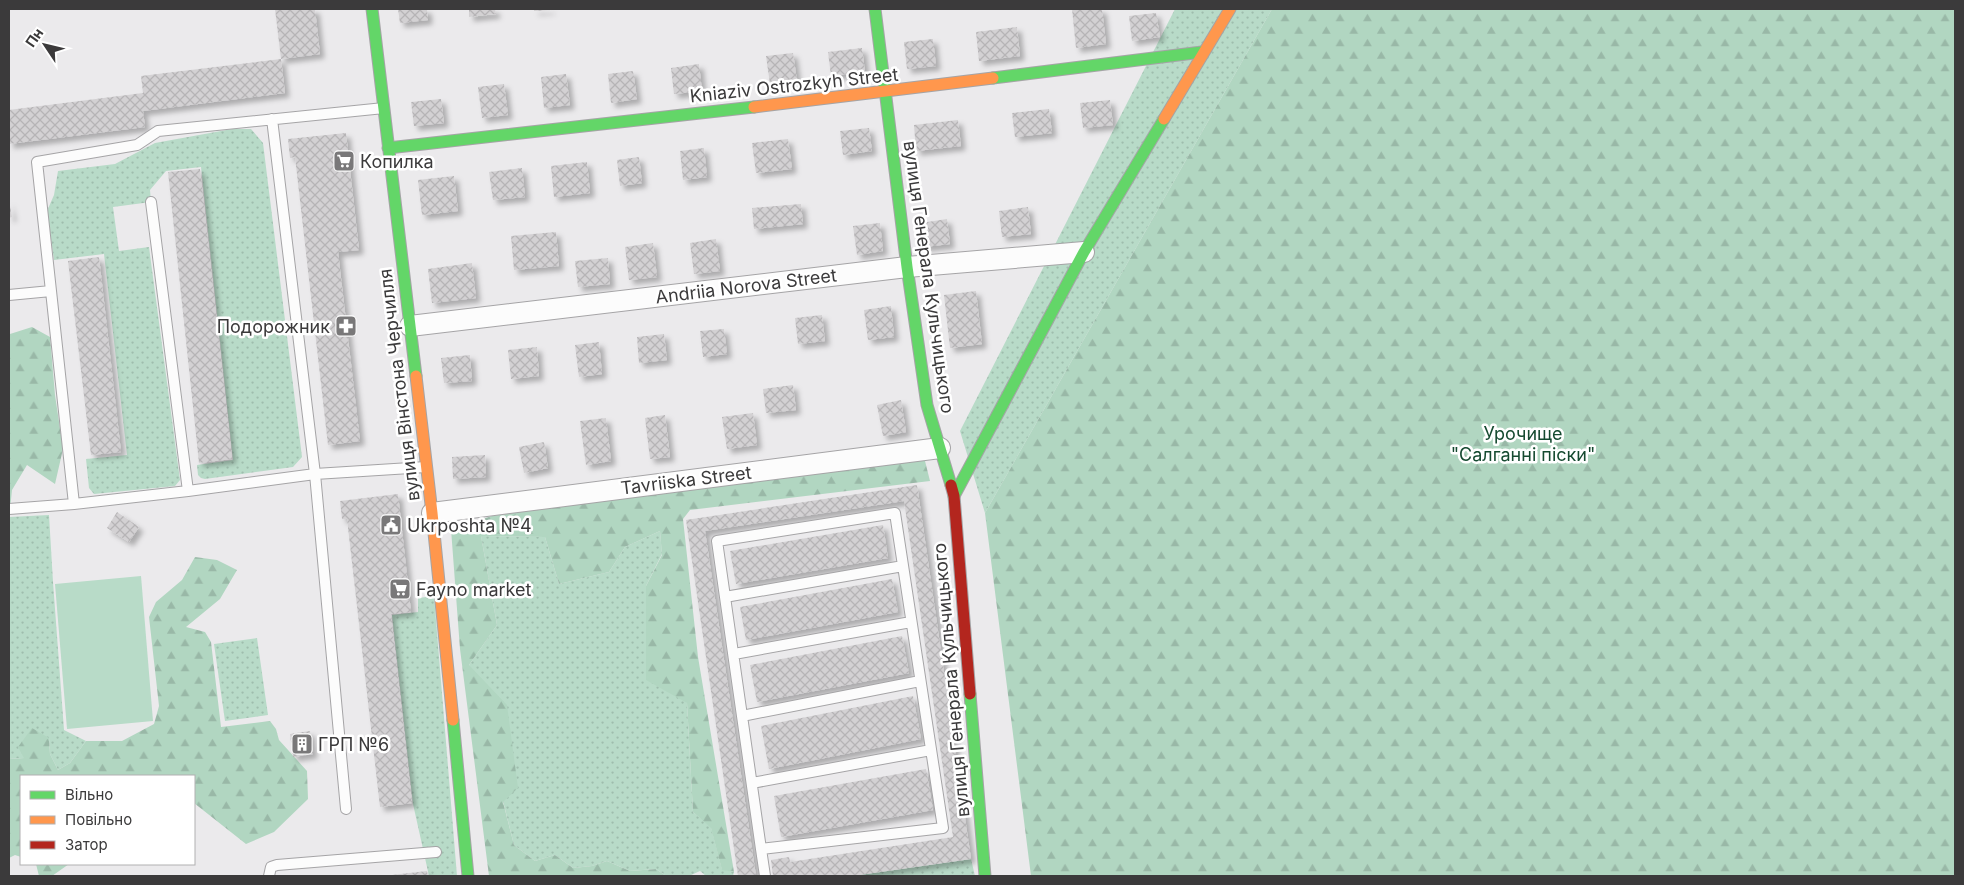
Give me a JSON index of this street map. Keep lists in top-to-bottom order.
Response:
{
  "streets": {
    "street": [
      "Kniaziv Ostrozkyh Street",
      "вулиця Генерала Кульчицького",
      "Andriia Norova Street",
      "вулиця Вінстона Черчилля",
      "Tavriiska Street"
    ]
  },
  "crossings": [
    ["Kniaziv Ostrozkyh Street", "вулиця Генерала Кульчицького"],
    ["Kniaziv Ostrozkyh Street", "вулиця Вінстона Черчилля"],
    ["вулиця Генерала Кульчицького", "Andriia Norova Street"],
    ["вулиця Генерала Кульчицького", "Tavriiska Street"],
    ["Andriia Norova Street", "вулиця Вінстона Черчилля"],
    ["вулиця Вінстона Черчилля", "Tavriiska Street"]
  ],
  "parks": ["Урочище \"Салганні піски\""],
  "places": {
    "supermarket": ["Копилка", "Fayno market"],
    "pharmacy": ["Подорожник"],
    "public building": ["Ukrposhta №4"],
    "building": ["ГРП №6"]
  },
  "legend": ["Вільно", "Повільно", "Затор"],
  "north": "top left"
}
